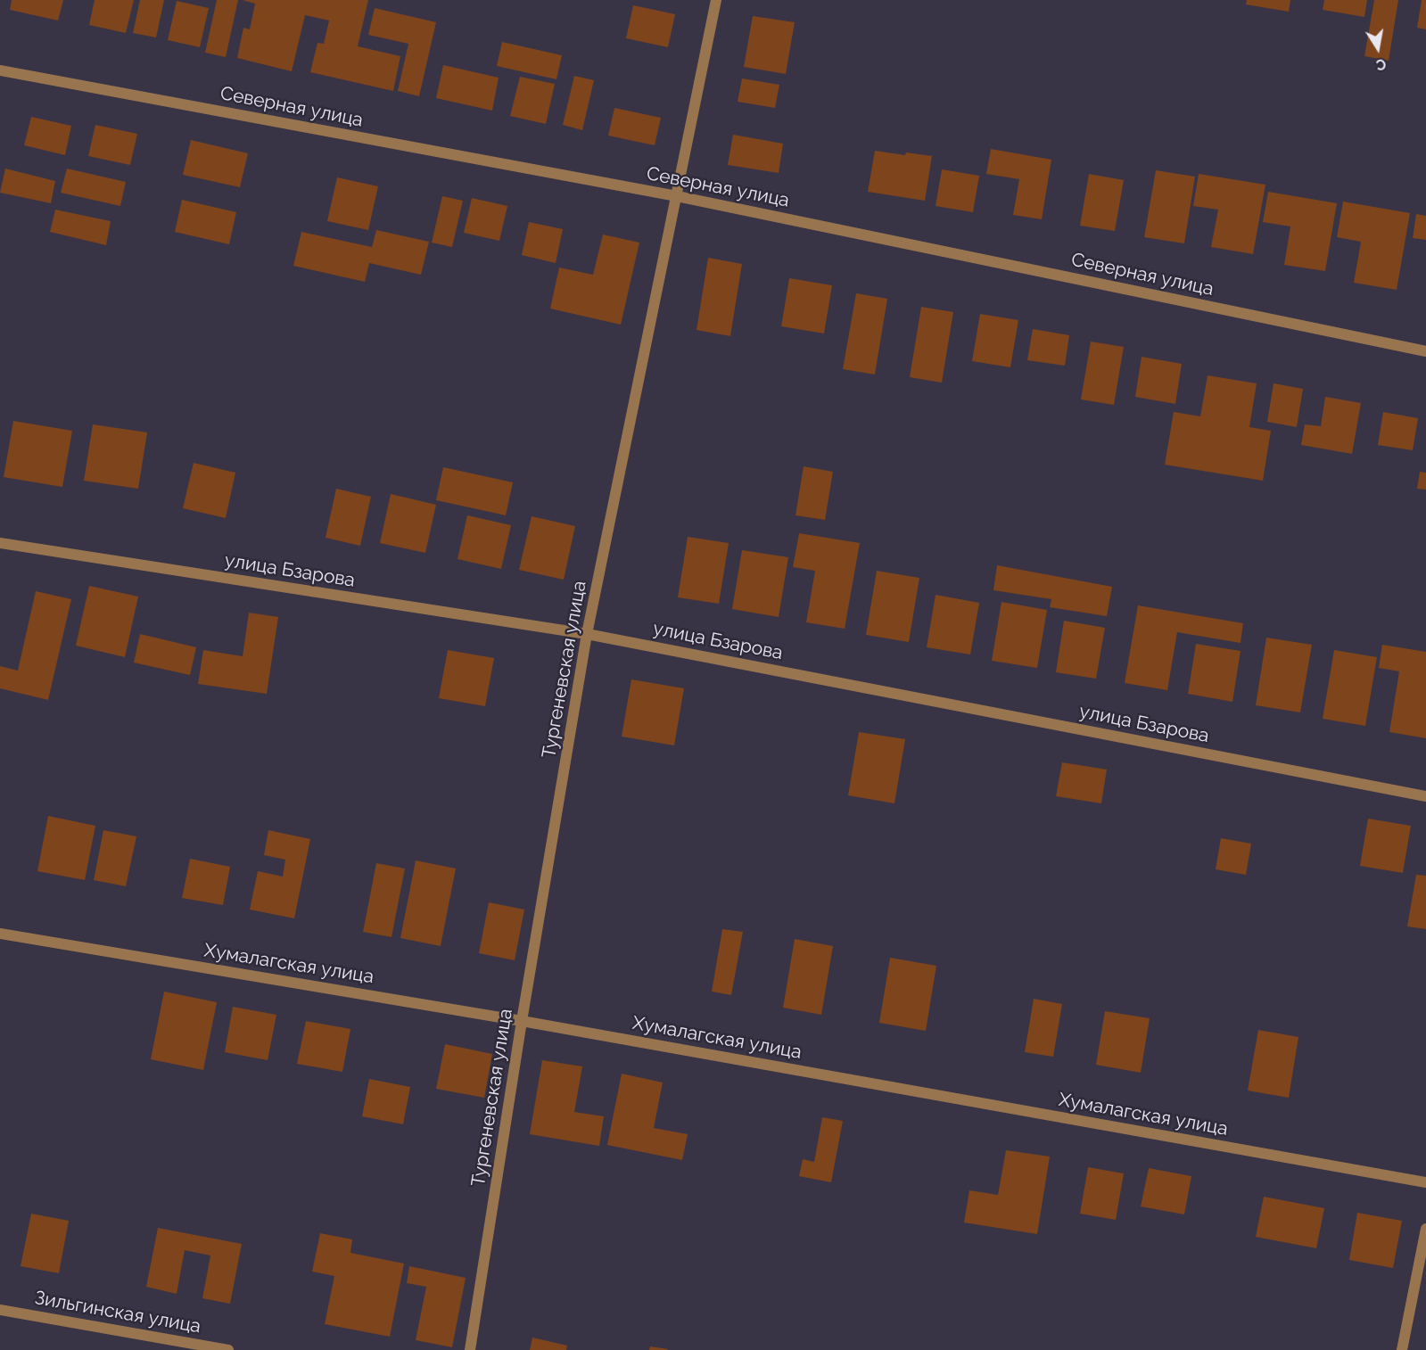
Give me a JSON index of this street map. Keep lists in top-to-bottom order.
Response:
{
  "streets": {
    "street": [
      "Северная улица",
      "улица Бзарова",
      "Тургеневская улица",
      "Хумалагская улица",
      "Зильгинская улица"
    ]
  },
  "crossings": [
    ["Северная улица", "Тургеневская улица"],
    ["улица Бзарова", "Тургеневская улица"],
    ["Тургеневская улица", "Хумалагская улица"]
  ],
  "north": "bottom"
}
